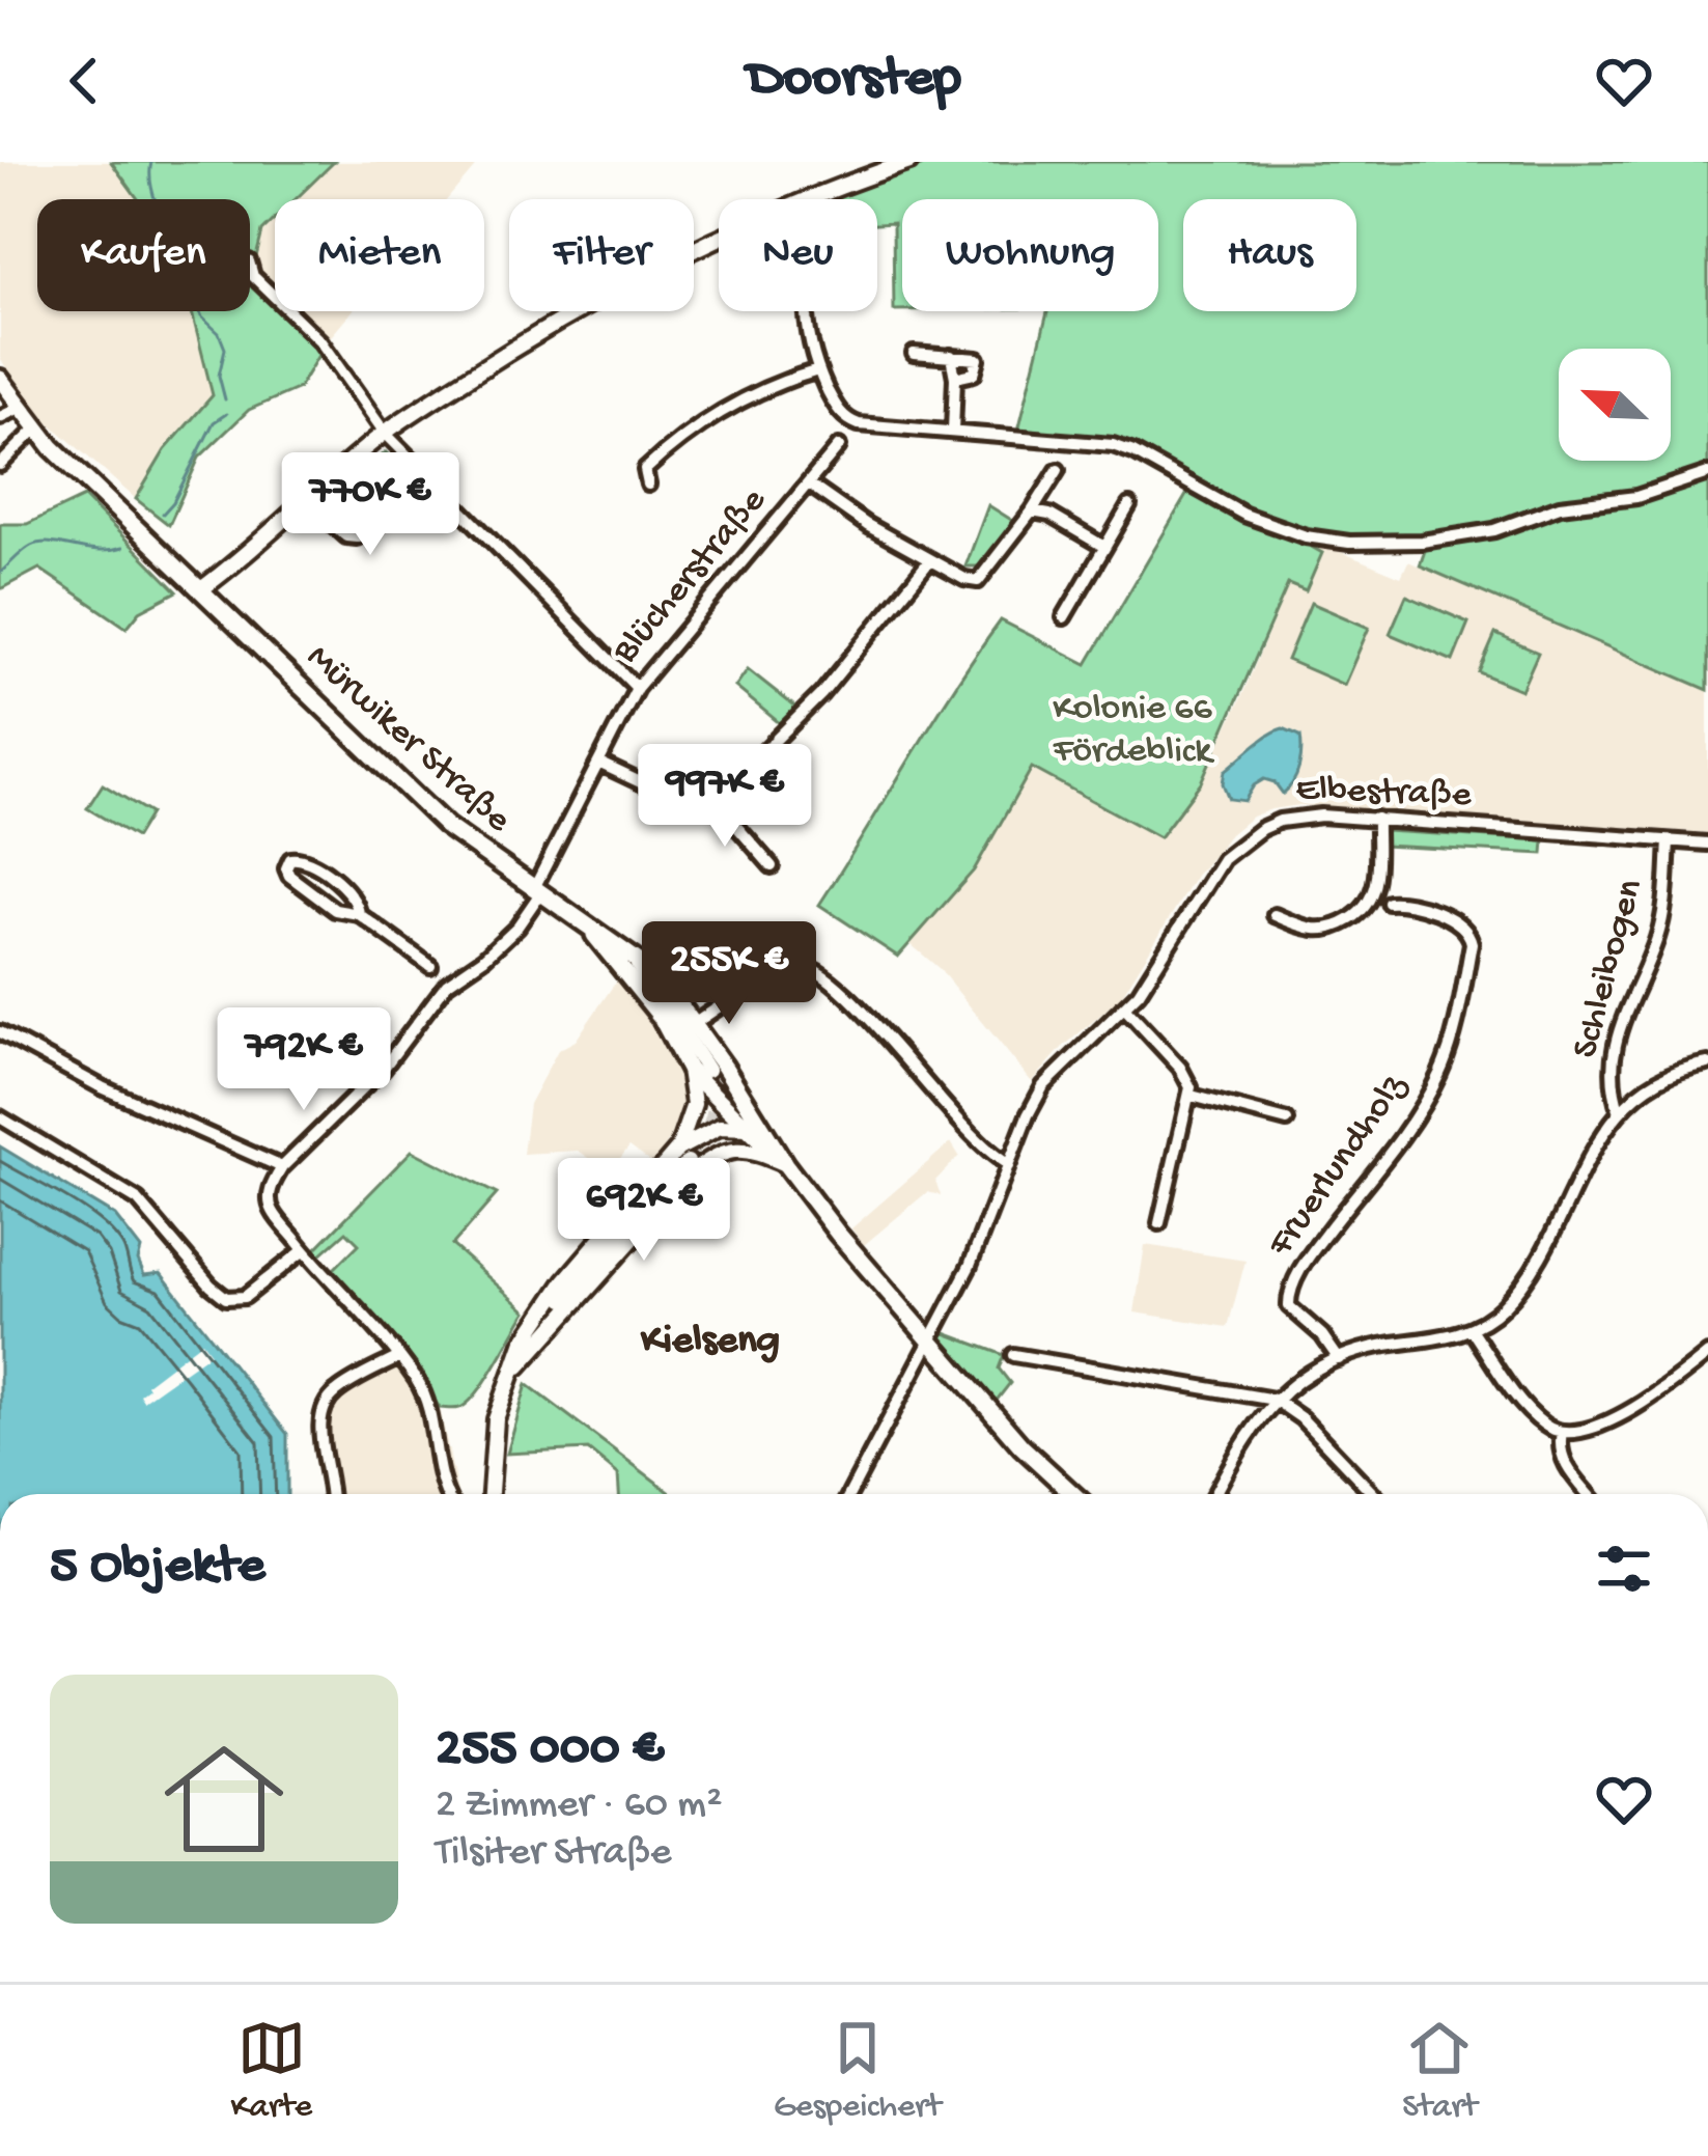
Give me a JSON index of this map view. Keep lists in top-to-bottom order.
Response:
{
  "streets": {
    "main road": ["Mürwiker Straße"],
    "street": [
      "Blücherstraße",
      "Elbestraße",
      "Schleibogen",
      "Fruerlundholz"
    ]
  },
  "crossings": [
    ["Blücherstraße", "Mürwiker Straße"],
    ["Mürwiker Straße", "Elbestraße"],
    ["Elbestraße", "Schleibogen"]
  ],
  "districts": ["Kielseng"],
  "parks": ["Kolonie 66 Fördeblick"],
  "north": "top left",
  "page": {
    "header": "Doorstep",
    "chip": [
      "Kaufen",
      "Mieten",
      "Filter",
      "Neu",
      "Wohnung",
      "Haus"
    ],
    "price": [
      "770K €",
      "997K €",
      "255K €",
      "792K €",
      "692K €"
    ],
    "heading": "5 Objekte",
    "list": [
      {
        "name": "255 000 €",
        "note": "2 Zimmer · 60 m² · Tilsiter Straße"
      }
    ],
    "tabs": ["Karte", "Gespeichert", "Start"]
  }
}
